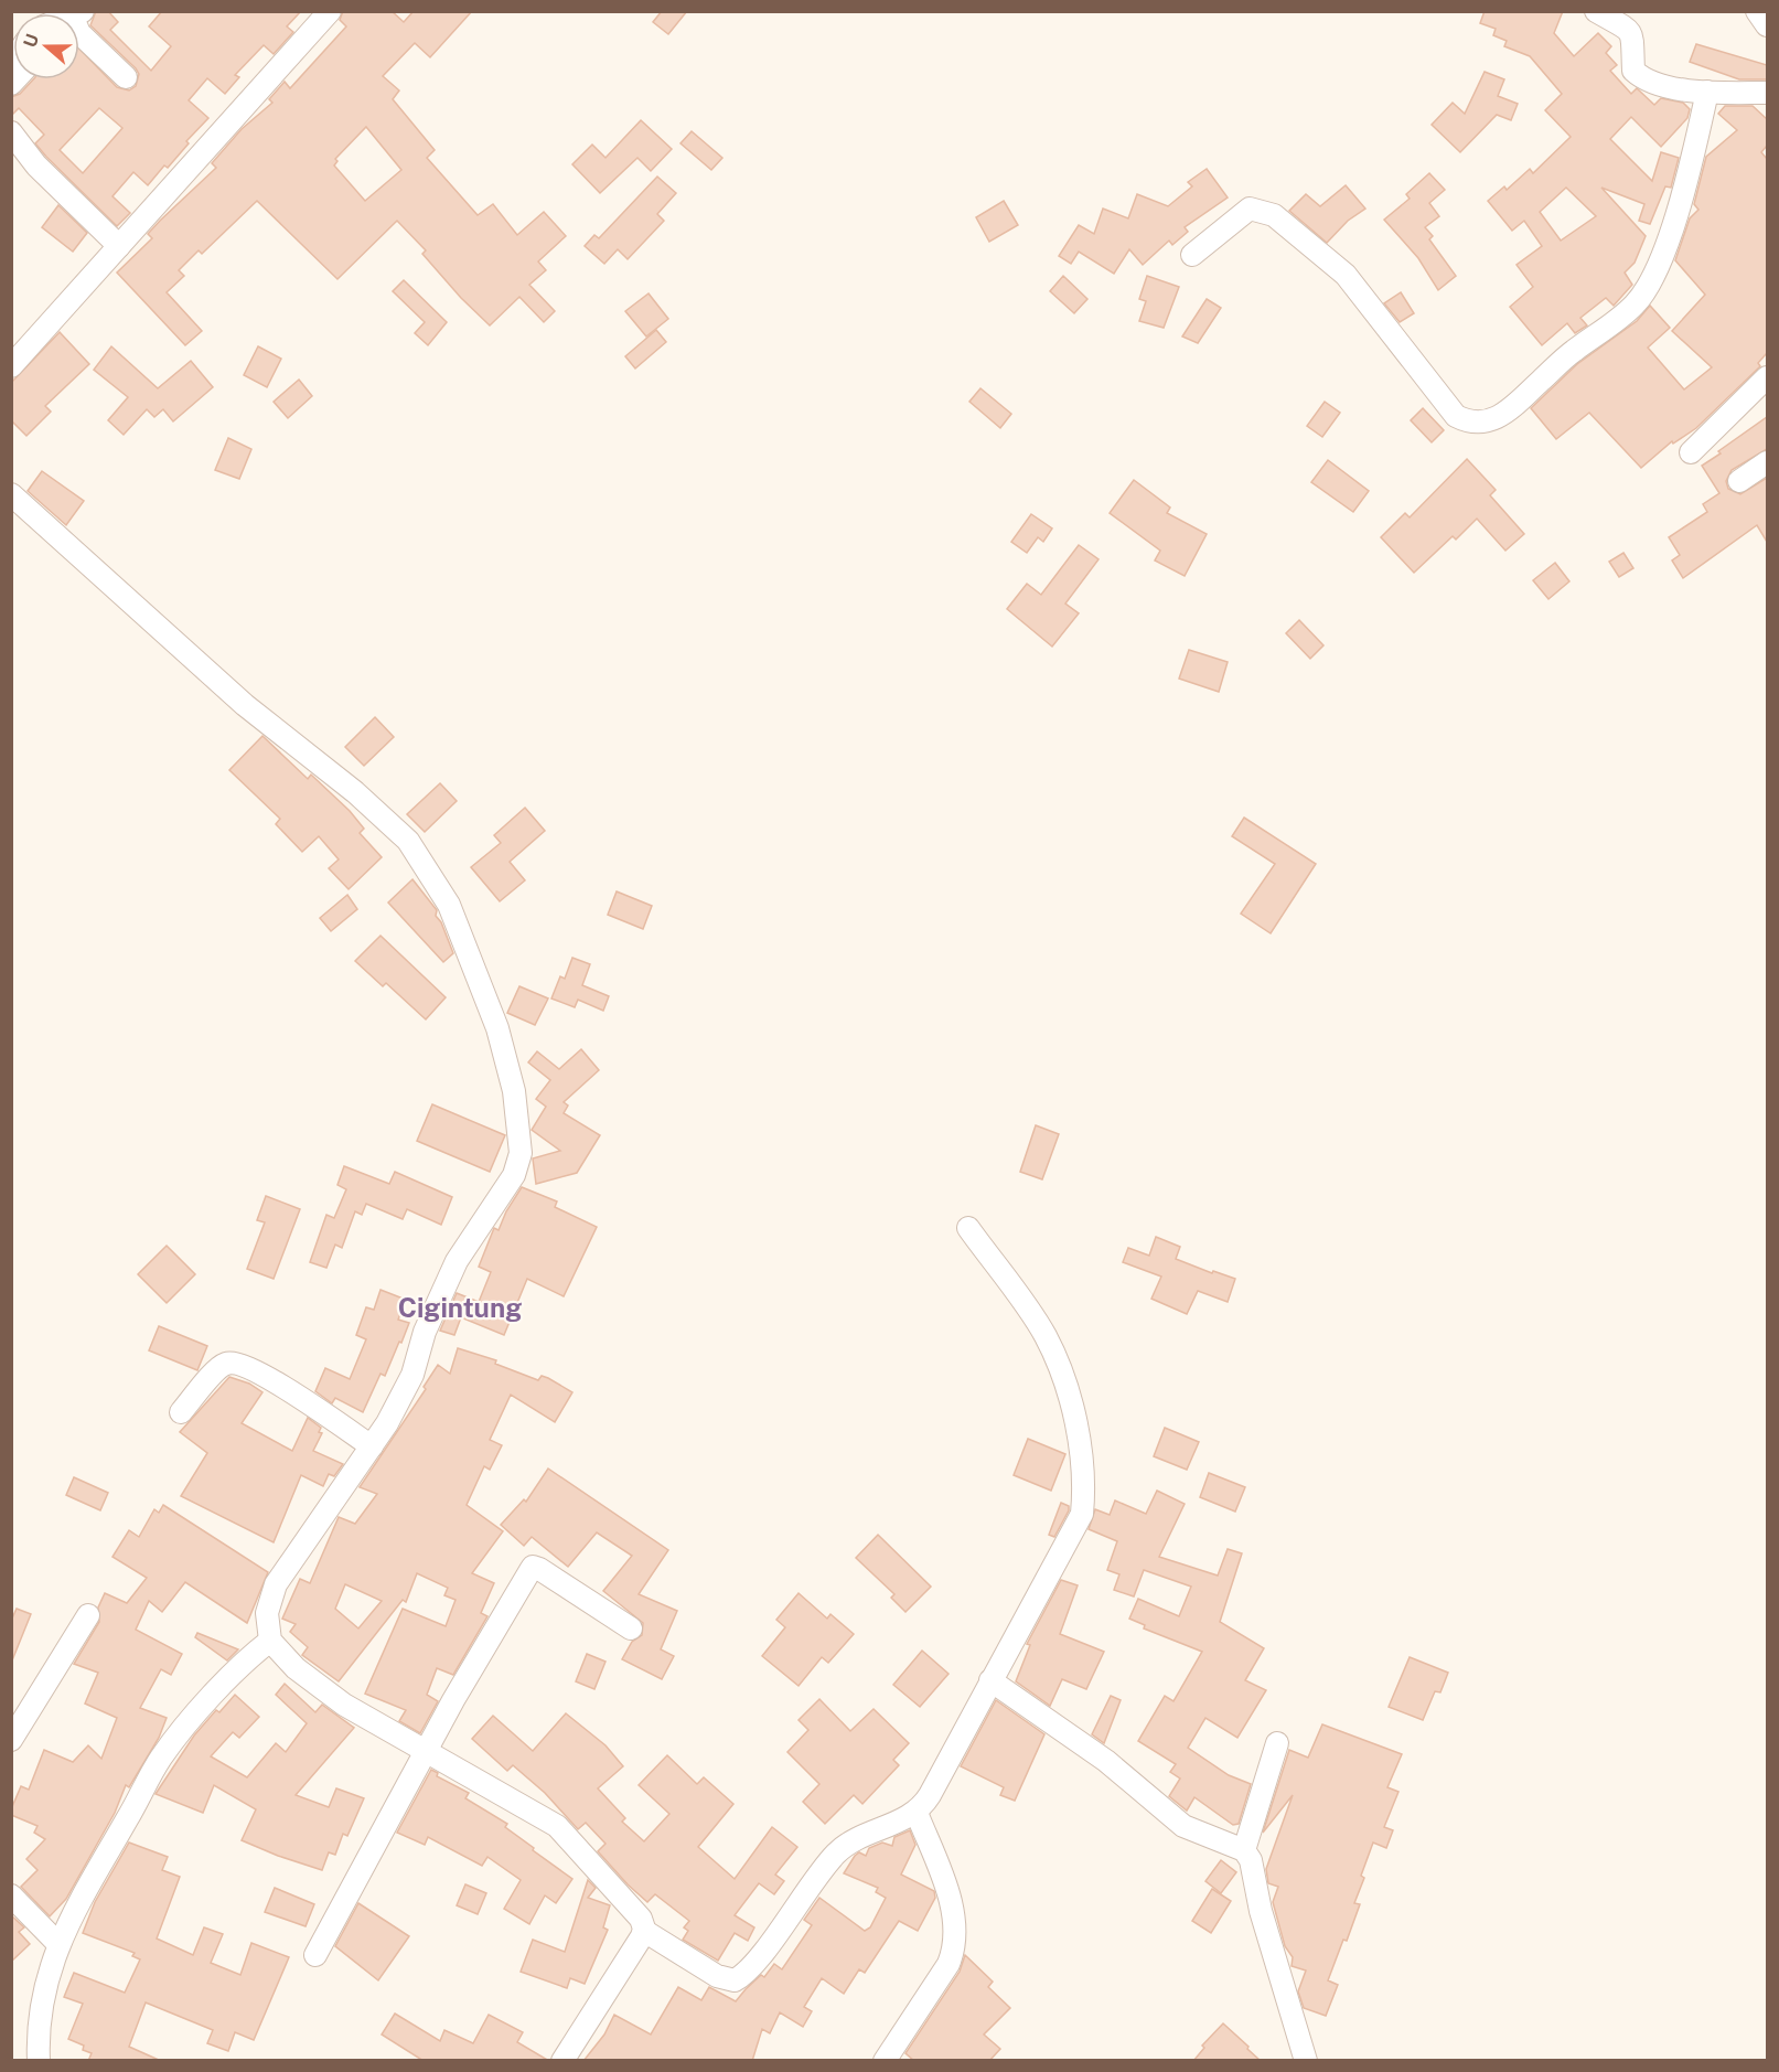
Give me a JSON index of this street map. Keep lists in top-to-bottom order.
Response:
{
  "districts": ["Cigintung"],
  "north": "left"
}
